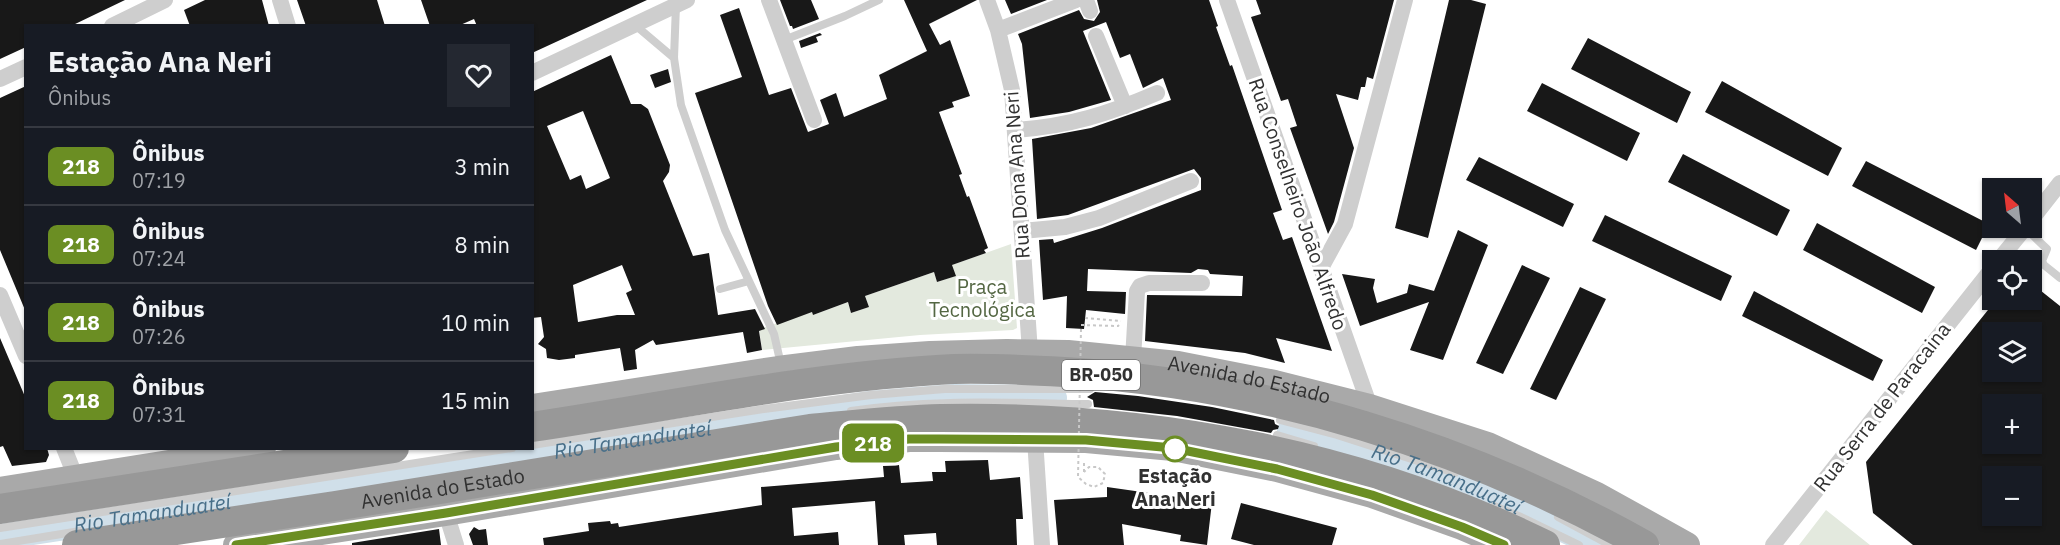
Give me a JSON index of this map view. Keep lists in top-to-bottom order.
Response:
{
  "streets": {
    "highway": ["BR-050", "Avenida do Estado"],
    "street": ["Rua Dona Ana Neri", "Rua Conselheiro João Alfredo", "Rua Serra de Paracaina"]
  },
  "crossings": [
    ["Rua Dona Ana Neri", "Avenida do Estado"],
    ["Rua Conselheiro João Alfredo", "Avenida do Estado"]
  ],
  "water": ["Rio Tamanduateí"],
  "parks": ["Praça Tecnológica"],
  "places": ["Estação Ana Neri"],
  "lines": ["bus line 218"],
  "north": "top left",
  "page": {
    "on_map": "218",
    "heading": ["Estação Ana Neri", "Ônibus"],
    "list": [
      {
        "mark": "218",
        "name": "Ônibus",
        "note": "07:19",
        "value": "3 min"
      },
      {
        "mark": "218",
        "name": "Ônibus",
        "note": "07:24",
        "value": "8 min"
      },
      {
        "mark": "218",
        "name": "Ônibus",
        "note": "07:26",
        "value": "10 min"
      },
      {
        "mark": "218",
        "name": "Ônibus",
        "note": "07:31",
        "value": "15 min"
      }
    ],
    "map_buttons": ["+", "−"]
  }
}
